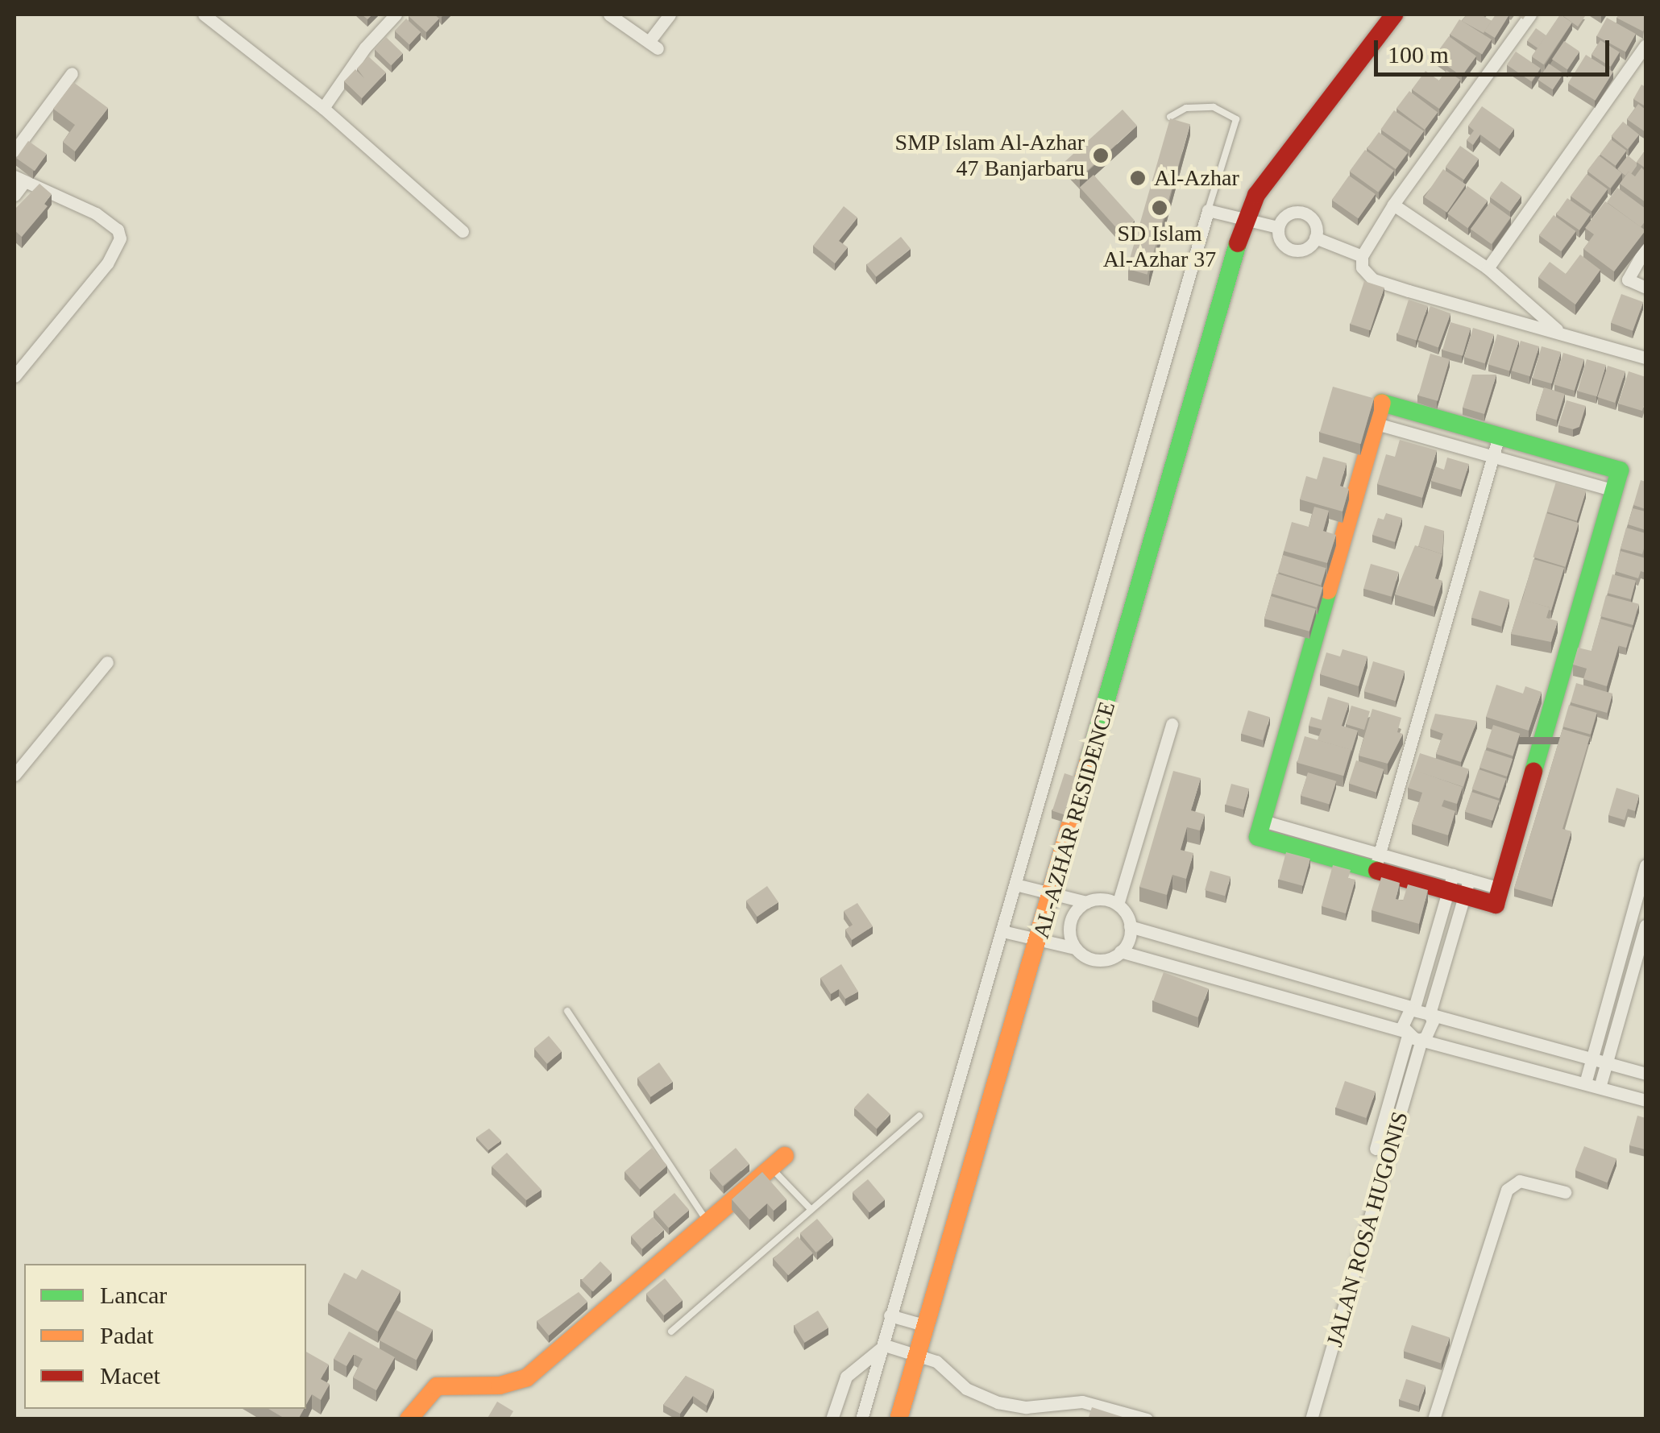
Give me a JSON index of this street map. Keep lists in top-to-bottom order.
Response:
{
  "streets": {
    "street": ["AL-AZHAR RESIDENCE", "JALAN ROSA HUGONIS"]
  },
  "places": ["SMP Islam Al-Azhar 47 Banjarbaru", "Al-Azhar", "SD Islam Al-Azhar 37"],
  "legend": ["Lancar", "Padat", "Macet"],
  "scale_bar": "100 m"
}
